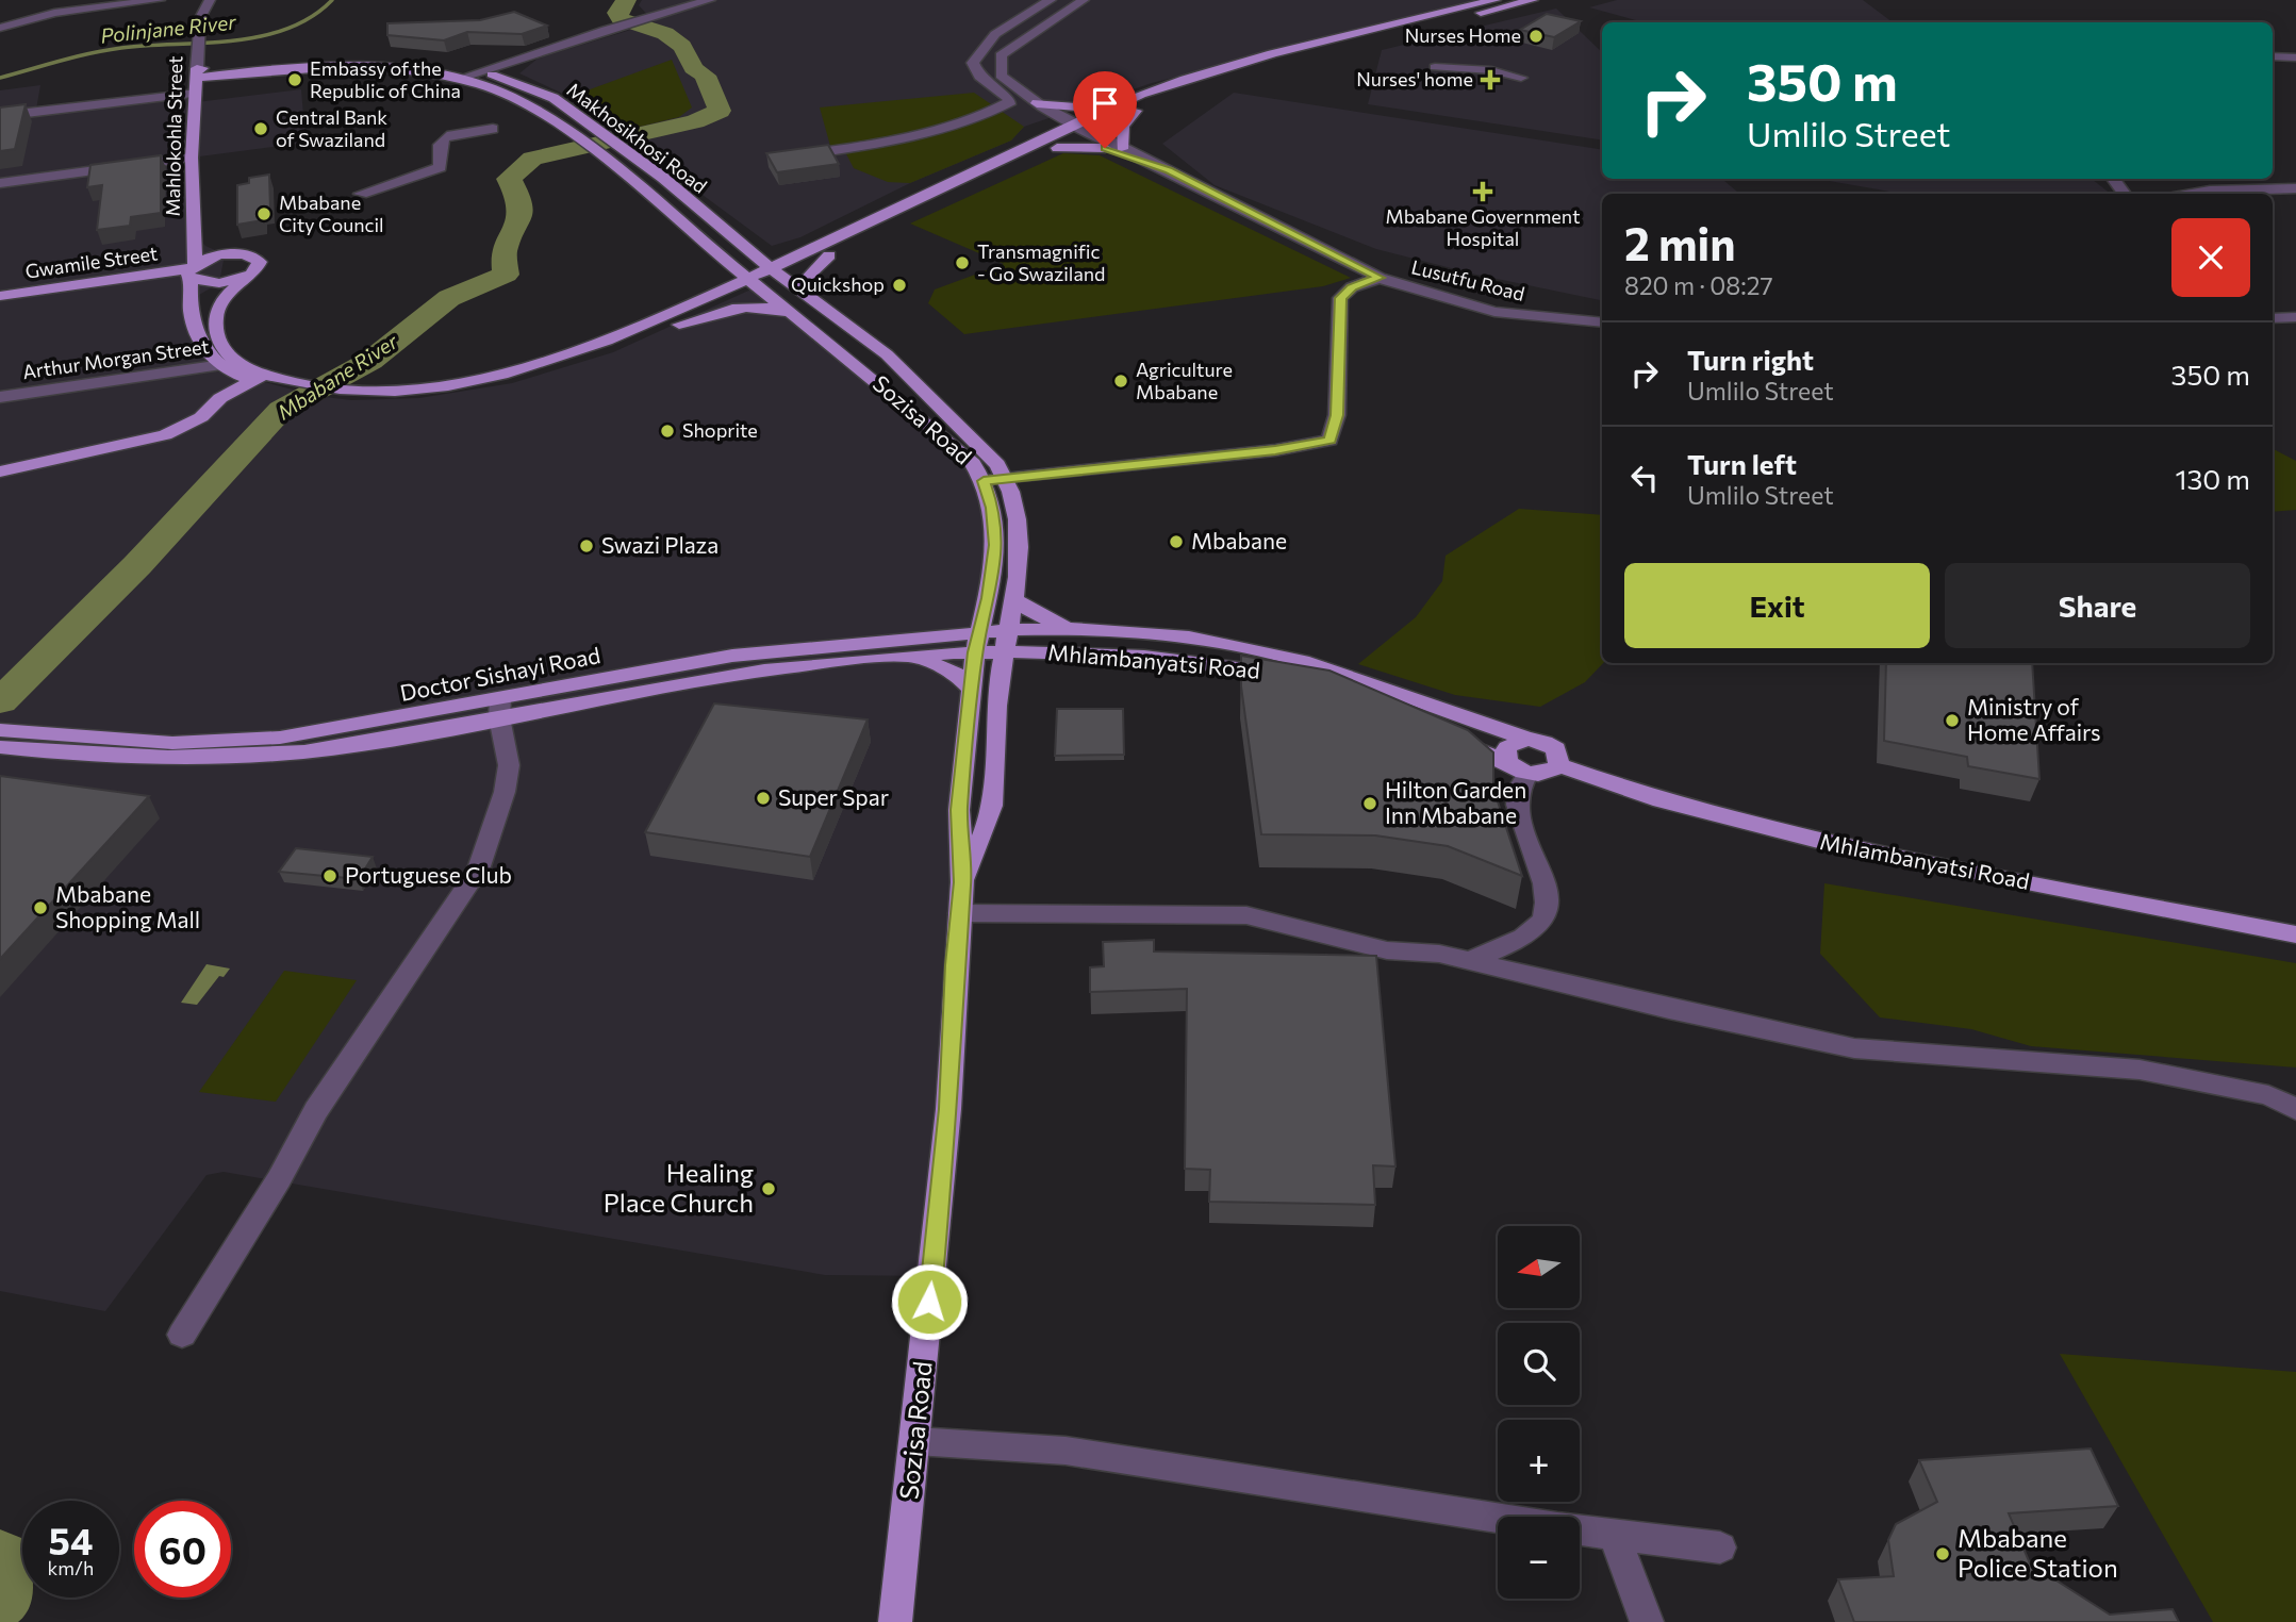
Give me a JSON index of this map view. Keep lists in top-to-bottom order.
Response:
{
  "streets": {
    "main road": [
      "Mahlokohla Street",
      "Makhosikhosi Road",
      "Gwamile Street",
      "Sozisa Road",
      "Mhlambanyatsi Road",
      "Doctor Sishayi Road"
    ],
    "street": ["Lusutfu Road", "Arthur Morgan Street"]
  },
  "crossings": [
    ["Mahlokohla Street", "Makhosikhosi Road"],
    ["Mahlokohla Street", "Gwamile Street"],
    ["Mahlokohla Street", "Arthur Morgan Street"],
    ["Makhosikhosi Road", "Sozisa Road"],
    ["Sozisa Road", "Mhlambanyatsi Road"],
    ["Sozisa Road", "Doctor Sishayi Road"],
    ["Mhlambanyatsi Road", "Doctor Sishayi Road"]
  ],
  "water": ["Polinjane River", "Mbabane River"],
  "places": {
    "other": [
      "Nurses Home",
      "Embassy of the Republic of China",
      "Central Bank of Swaziland",
      "Mbabane City Council",
      "Transmagnific - Go Swaziland",
      "Quickshop",
      "Agriculture Mbabane",
      "Shoprite",
      "Mbabane",
      "Swazi Plaza",
      "Ministry of Home Affairs",
      "Super Spar",
      "Hilton Garden Inn Mbabane",
      "Portuguese Club",
      "Mbabane Shopping Mall",
      "Healing Place Church",
      "Mbabane Police Station"
    ],
    "health": ["Nurses' home", "Mbabane Government Hospital"]
  },
  "north": "left",
  "page": {
    "turn": ["350 m", "Umlilo Street"],
    "heading": ["2 min", "820 m · 08:27"],
    "list": [
      {
        "name": "Turn right",
        "note": "Umlilo Street",
        "value": "350 m"
      },
      {
        "name": "Turn left",
        "note": "Umlilo Street",
        "value": "130 m"
      }
    ],
    "buttons": ["Exit", "Share"],
    "map_buttons": ["+", "−"],
    "speed": "54 km/h",
    "limit": "60"
  }
}
